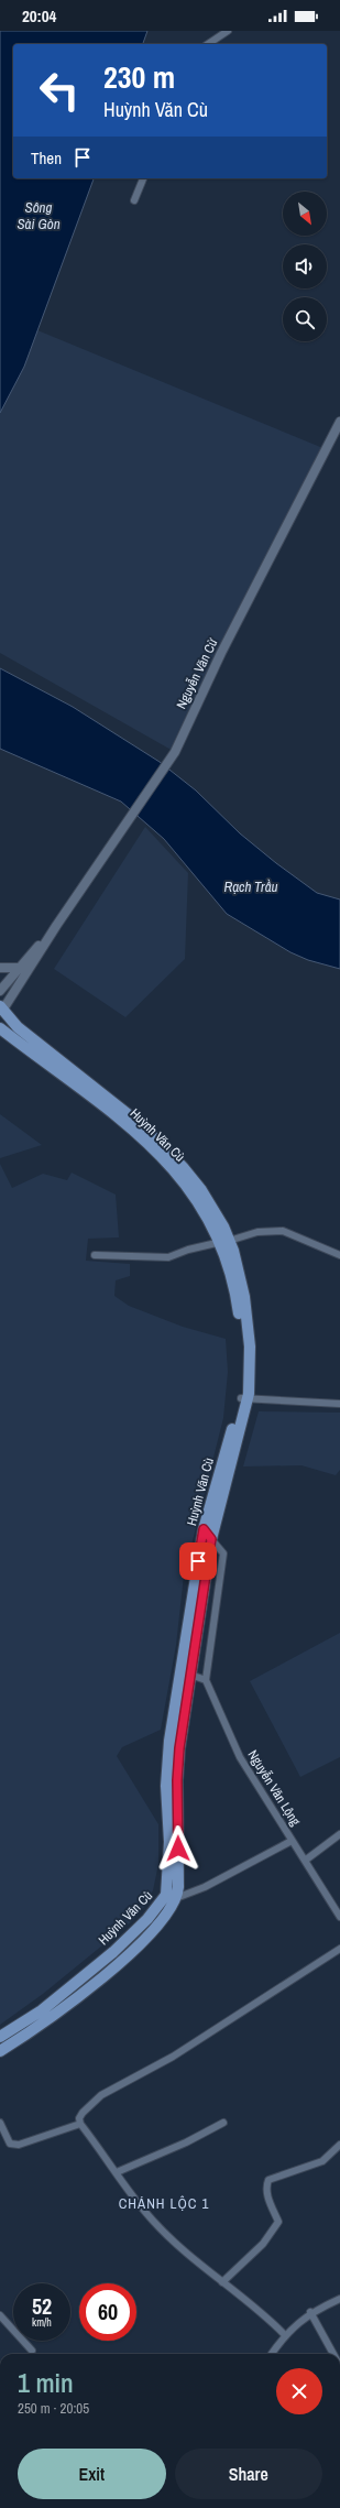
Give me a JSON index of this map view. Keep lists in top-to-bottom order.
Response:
{
  "streets": {
    "main road": ["Huỳnh Văn Cù"],
    "street": ["Nguyễn Văn Cừ", "Nguyễn Văn Lộng"]
  },
  "crossings": [
    ["Huỳnh Văn Cù", "Nguyễn Văn Lộng"]
  ],
  "districts": ["CHÁNH LỘC 1"],
  "water": ["Sông Sài Gòn", "Rạch Trầu"],
  "north": "bottom right",
  "page": {
    "status": "20:04",
    "turn": ["230 m", "Huỳnh Văn Cù"],
    "then": "Then",
    "speed": "52 km/h",
    "limit": "60",
    "heading": ["1 min", "250 m · 20:05"],
    "buttons": ["Exit", "Share"]
  }
}
